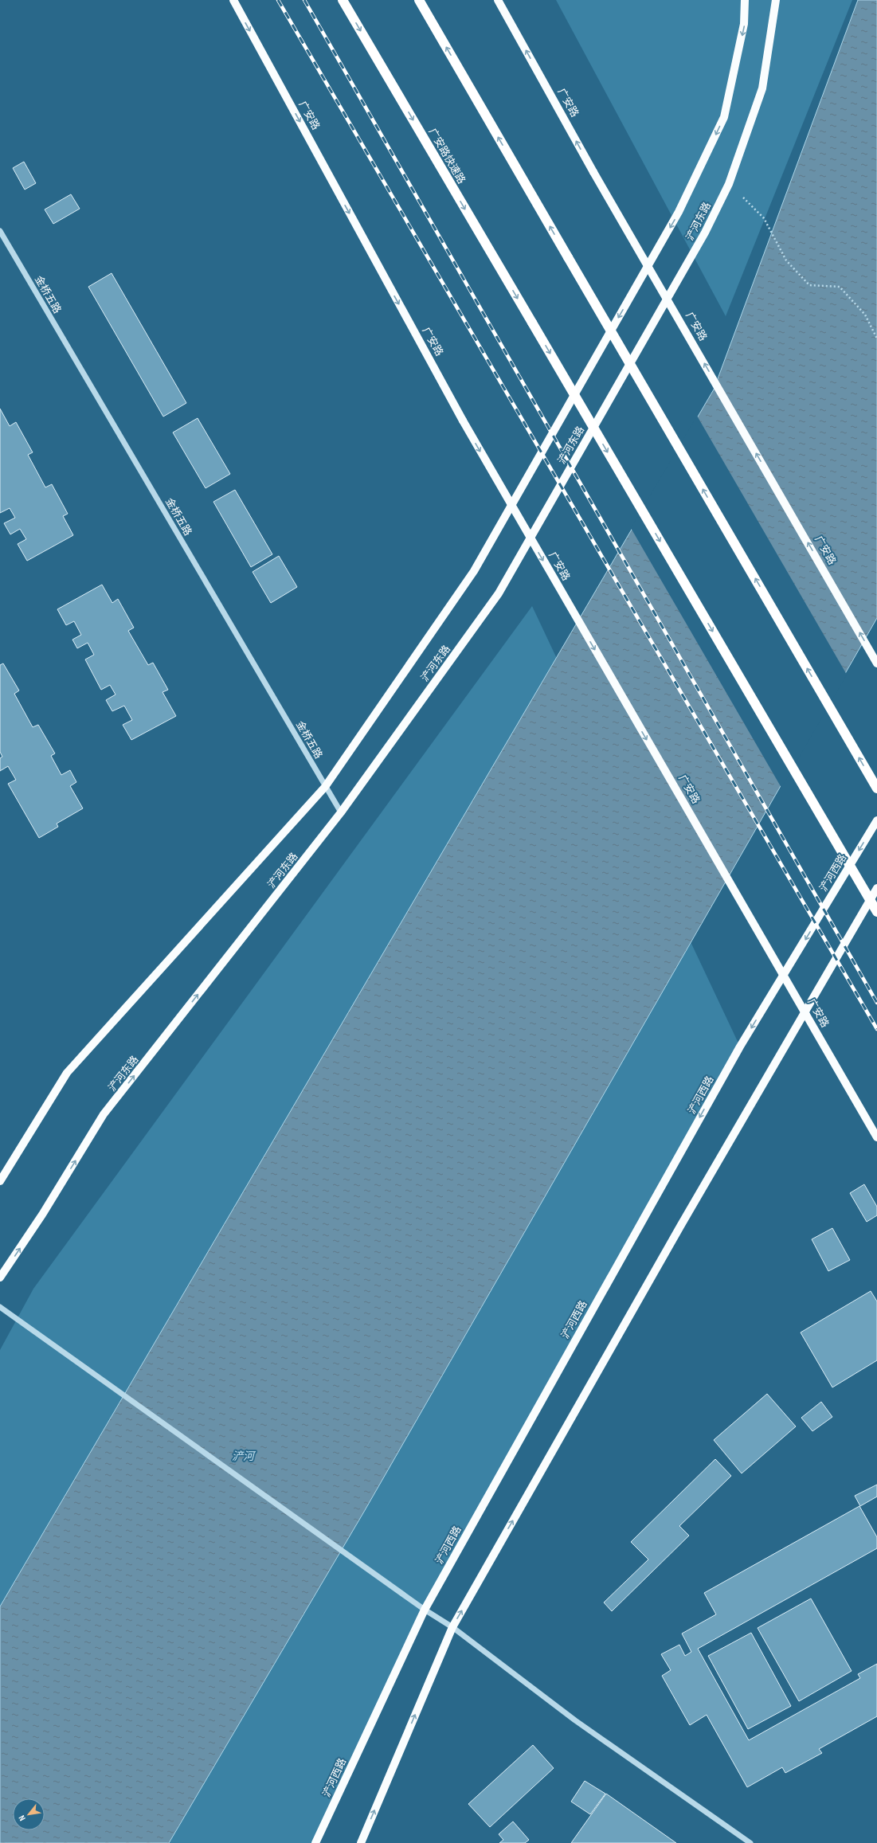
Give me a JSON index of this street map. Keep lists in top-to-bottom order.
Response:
{
  "streets": {
    "highway": ["广安路快速路"],
    "main road": ["广安路", "浐河东路", "浐河西路"],
    "street": ["金桥五路"]
  },
  "crossings": [
    ["浐河东路", "金桥五路"]
  ],
  "water": ["浐河"],
  "north": "bottom left"
}
